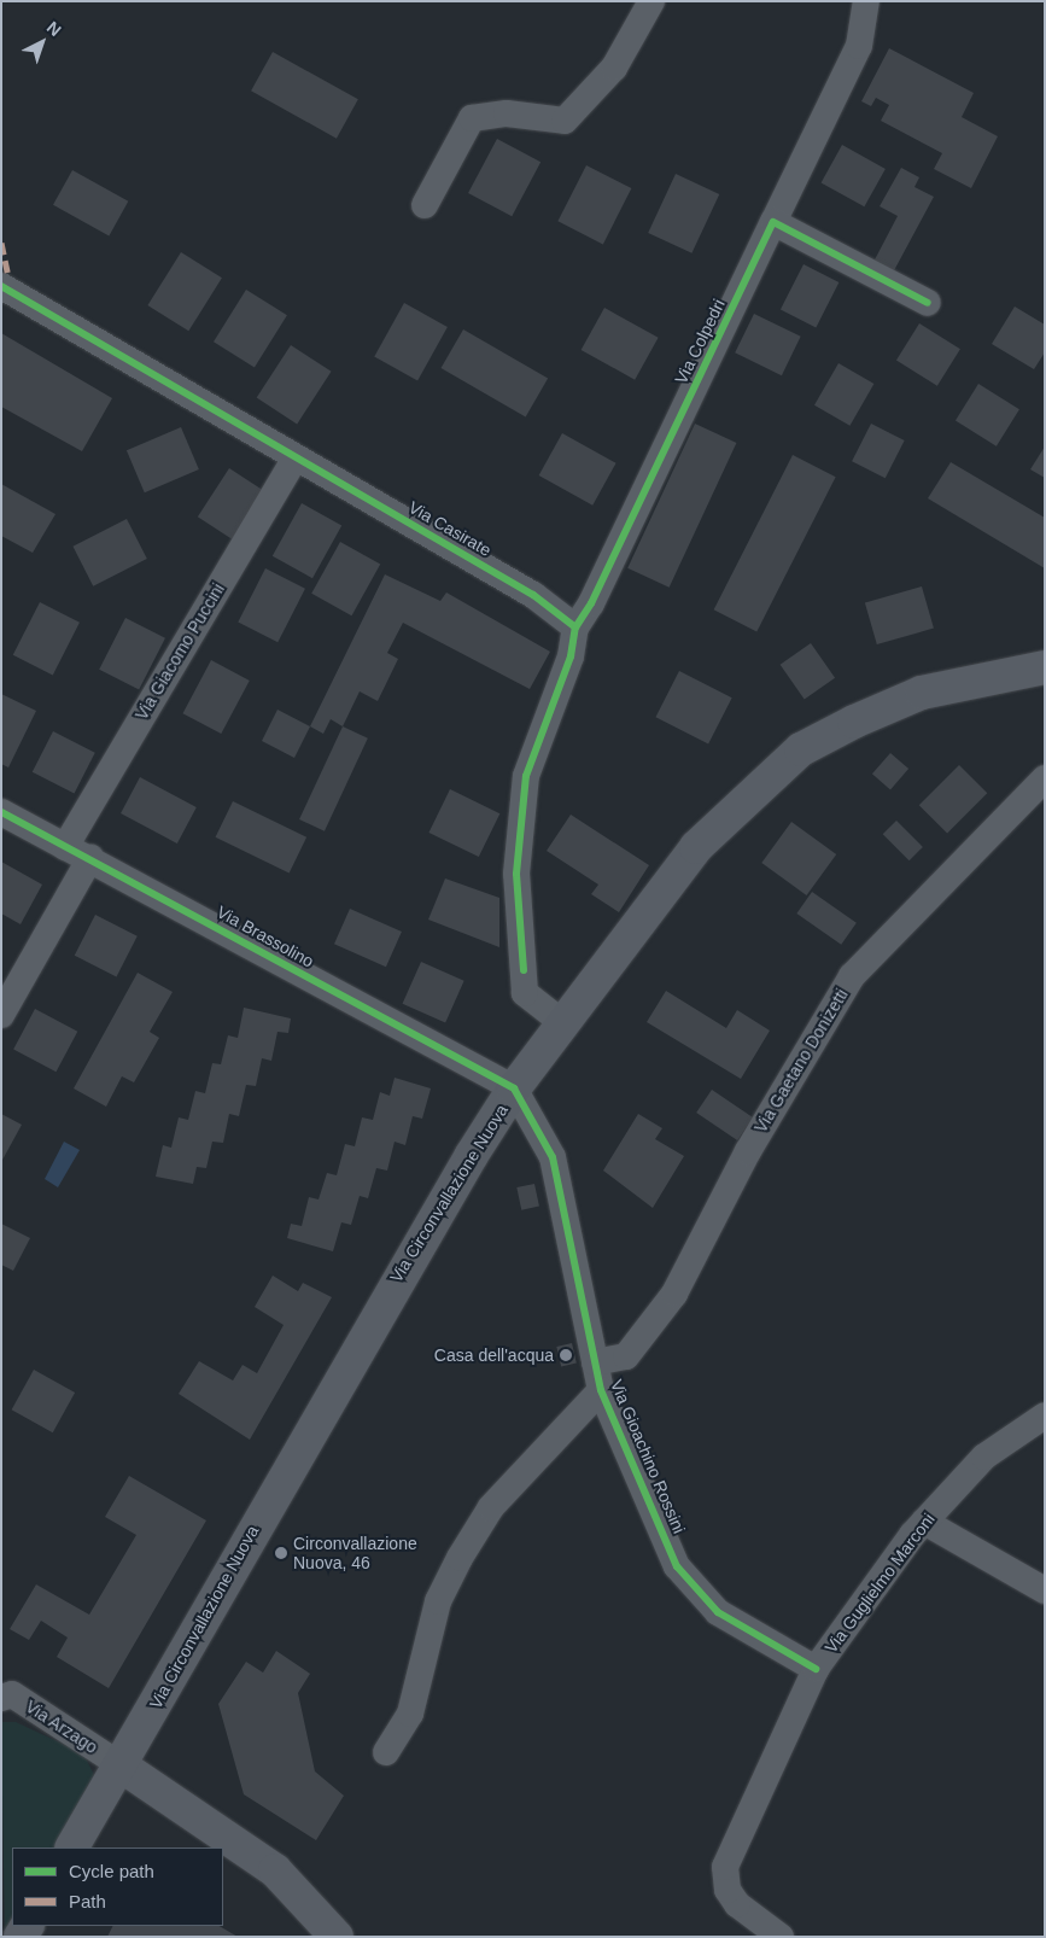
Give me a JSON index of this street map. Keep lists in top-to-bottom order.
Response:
{
  "streets": {
    "main road": ["Via Circonvallazione Nuova"],
    "street": [
      "Via Colpedri",
      "Via Casirate",
      "Via Giacomo Puccini",
      "Via Brassolino",
      "Via Gaetano Donizetti",
      "Via Gioachino Rossini",
      "Via Guglielmo Marconi",
      "Via Arzago"
    ]
  },
  "crossings": [
    ["Via Colpedri", "Via Casirate"],
    ["Via Casirate", "Via Giacomo Puccini"],
    ["Via Giacomo Puccini", "Via Brassolino"],
    ["Via Brassolino", "Via Circonvallazione Nuova"],
    ["Via Brassolino", "Via Gioachino Rossini"],
    ["Via Gaetano Donizetti", "Via Gioachino Rossini"],
    ["Via Circonvallazione Nuova", "Via Gioachino Rossini"],
    ["Via Circonvallazione Nuova", "Via Arzago"],
    ["Via Gioachino Rossini", "Via Guglielmo Marconi"]
  ],
  "places": ["Casa dell'acqua", "Circonvallazione Nuova, 46"],
  "legend": ["Cycle path", "Path"],
  "north": "top right"
}
